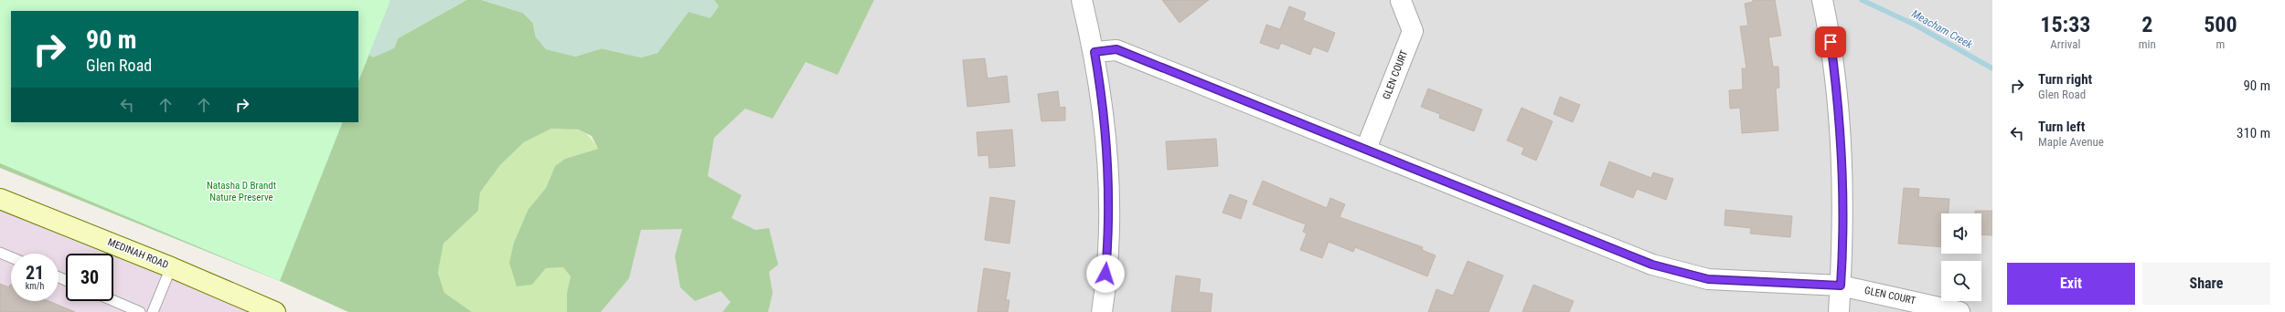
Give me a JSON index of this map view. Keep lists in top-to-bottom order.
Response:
{
  "streets": {
    "main road": ["MEDINAH ROAD"],
    "street": ["GLEN COURT"]
  },
  "water": ["Meacham Creek"],
  "parks": ["Natasha D Brandt Nature Preserve"],
  "page": {
    "eta": [
      "15:33",
      "Arrival",
      "2",
      "min",
      "500",
      "m"
    ],
    "turn": ["90 m", "Glen Road"],
    "list": [
      {
        "name": "Turn right",
        "note": "Glen Road",
        "value": "90 m"
      },
      {
        "name": "Turn left",
        "note": "Maple Avenue",
        "value": "310 m"
      }
    ],
    "speed": "21 km/h",
    "limit": "30",
    "buttons": ["Exit", "Share"]
  }
}
